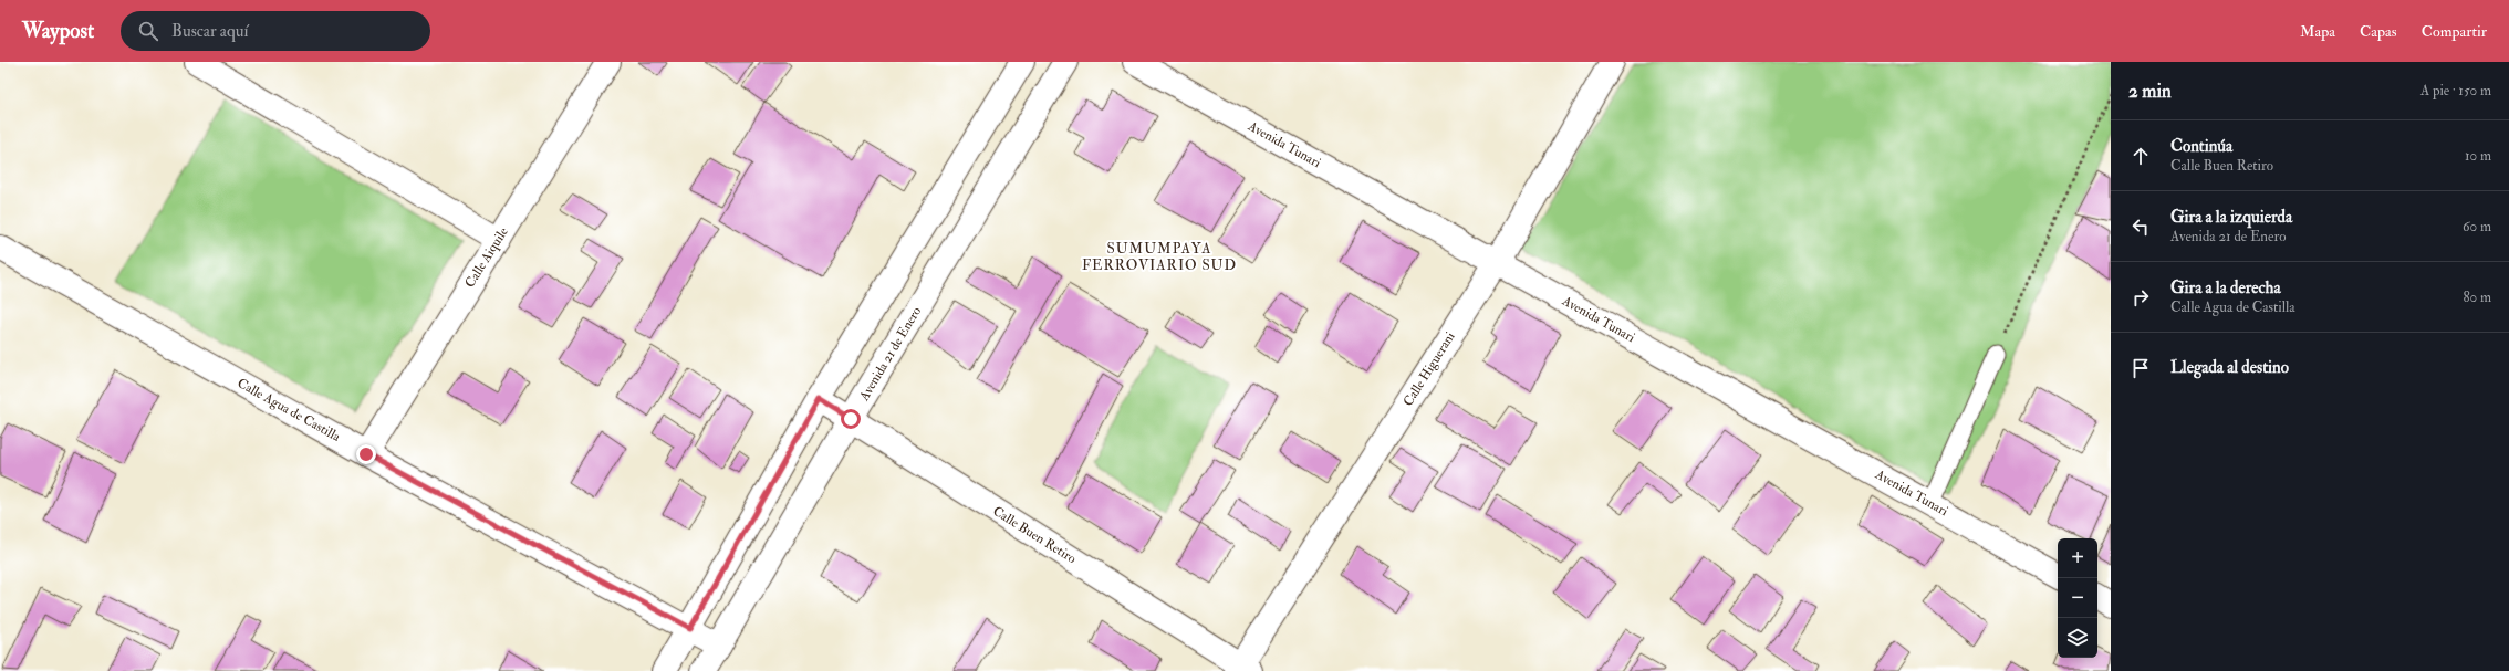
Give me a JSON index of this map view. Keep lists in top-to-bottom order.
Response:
{
  "streets": {
    "street": [
      "Avenida Tunari",
      "Calle Aiquile",
      "Avenida 21 de Enero",
      "Calle Higuerani",
      "Calle Agua de Castilla",
      "Calle Buen Retiro"
    ]
  },
  "crossings": [
    ["Avenida Tunari", "Calle Higuerani"],
    ["Calle Aiquile", "Calle Agua de Castilla"],
    ["Avenida 21 de Enero", "Calle Agua de Castilla"],
    ["Avenida 21 de Enero", "Calle Buen Retiro"],
    ["Calle Higuerani", "Calle Buen Retiro"]
  ],
  "districts": ["SUMUMPAYA FERROVIARIO SUD"],
  "page": {
    "header": "Waypost",
    "search": "Buscar aquí",
    "nav": ["Mapa", "Capas", "Compartir"],
    "heading": ["2 min", "A pie · 150 m"],
    "list": [
      ["Continúa", "Calle Buen Retiro", "10 m"],
      ["Gira a la izquierda", "Avenida 21 de Enero", "60 m"],
      ["Gira a la derecha", "Calle Agua de Castilla", "80 m"],
      "Llegada al destino"
    ],
    "map_buttons": ["+", "−"]
  }
}
